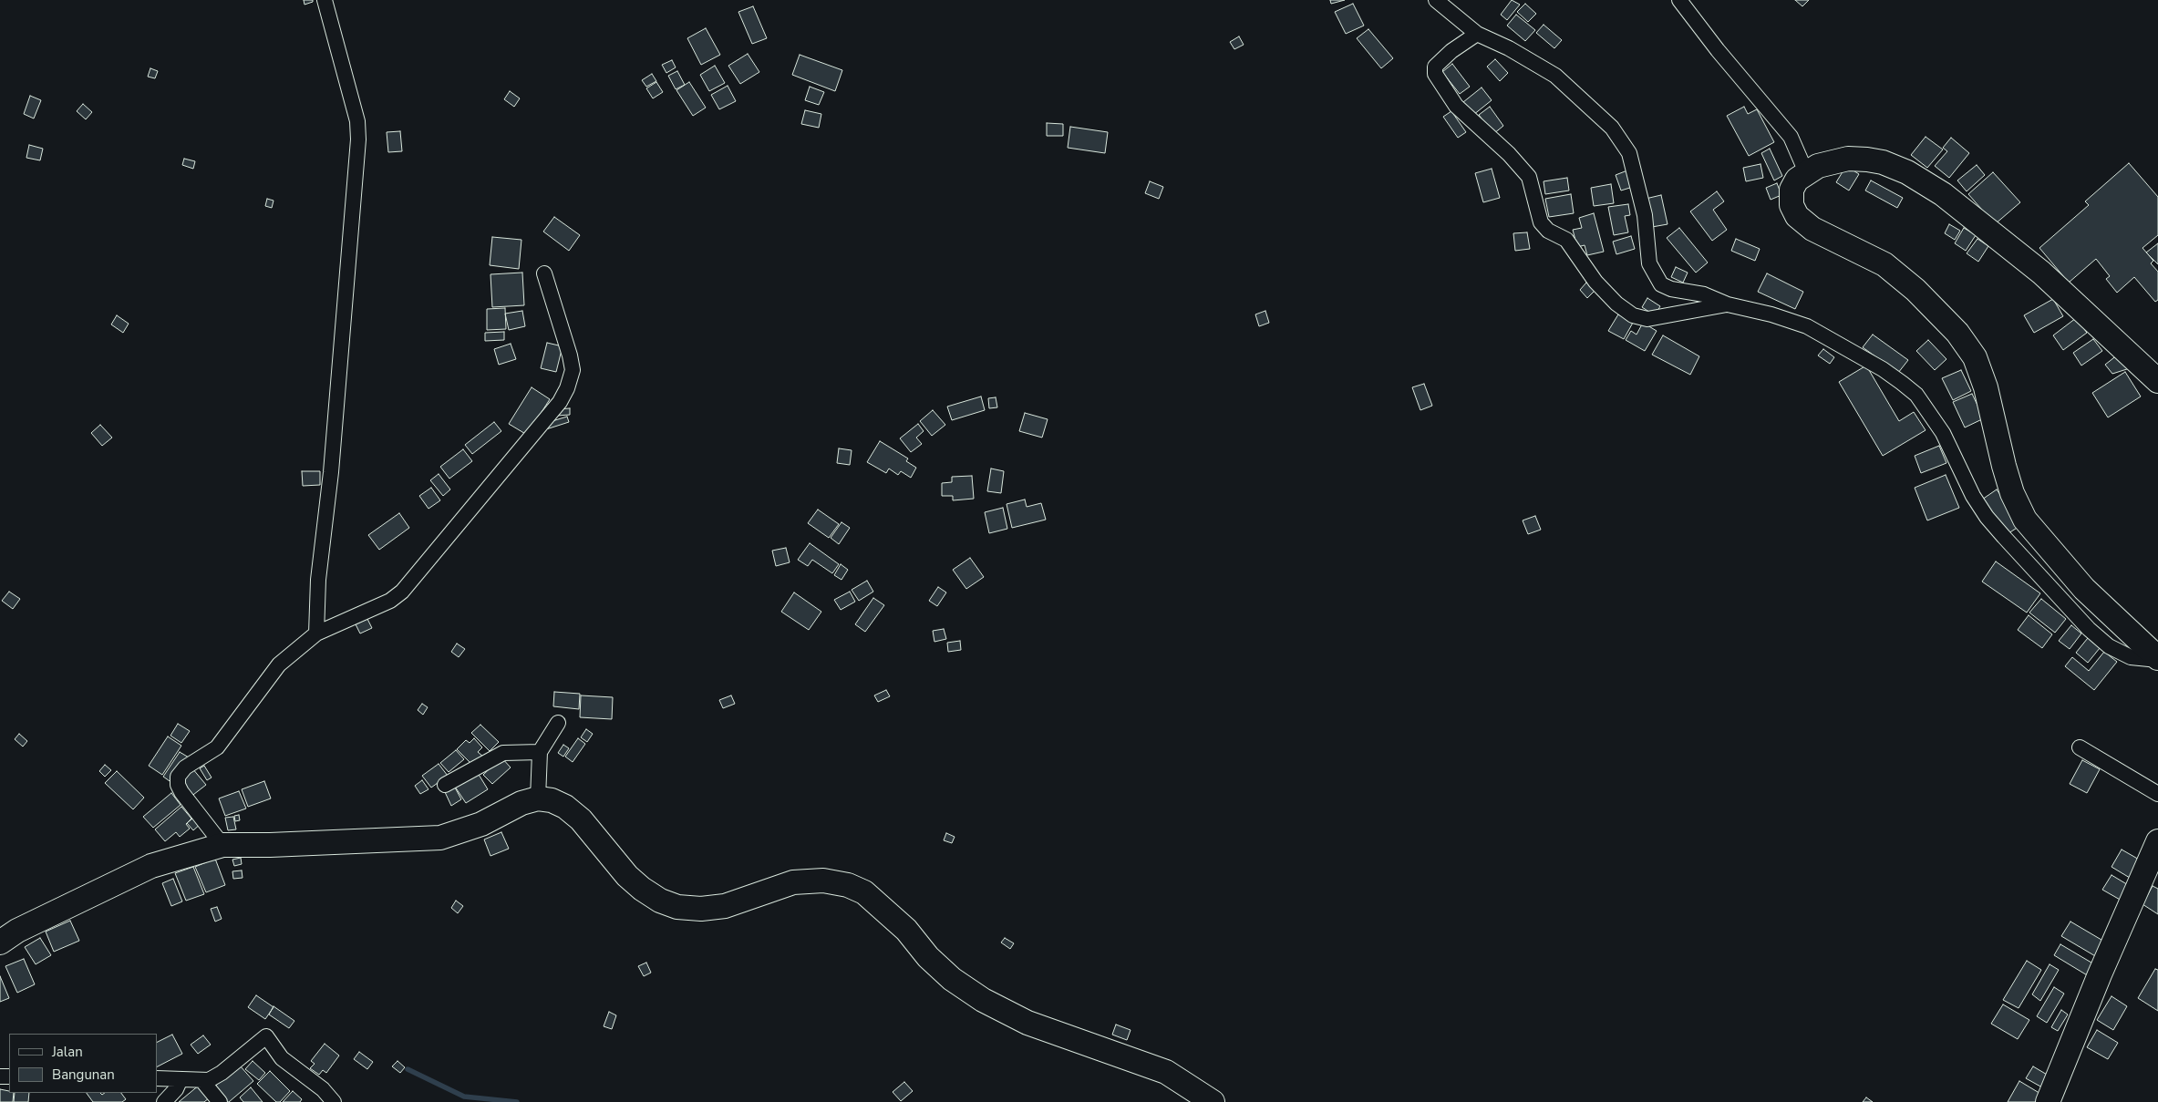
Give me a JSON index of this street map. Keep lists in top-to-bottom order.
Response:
{
  "legend": ["Jalan", "Bangunan"]
}
